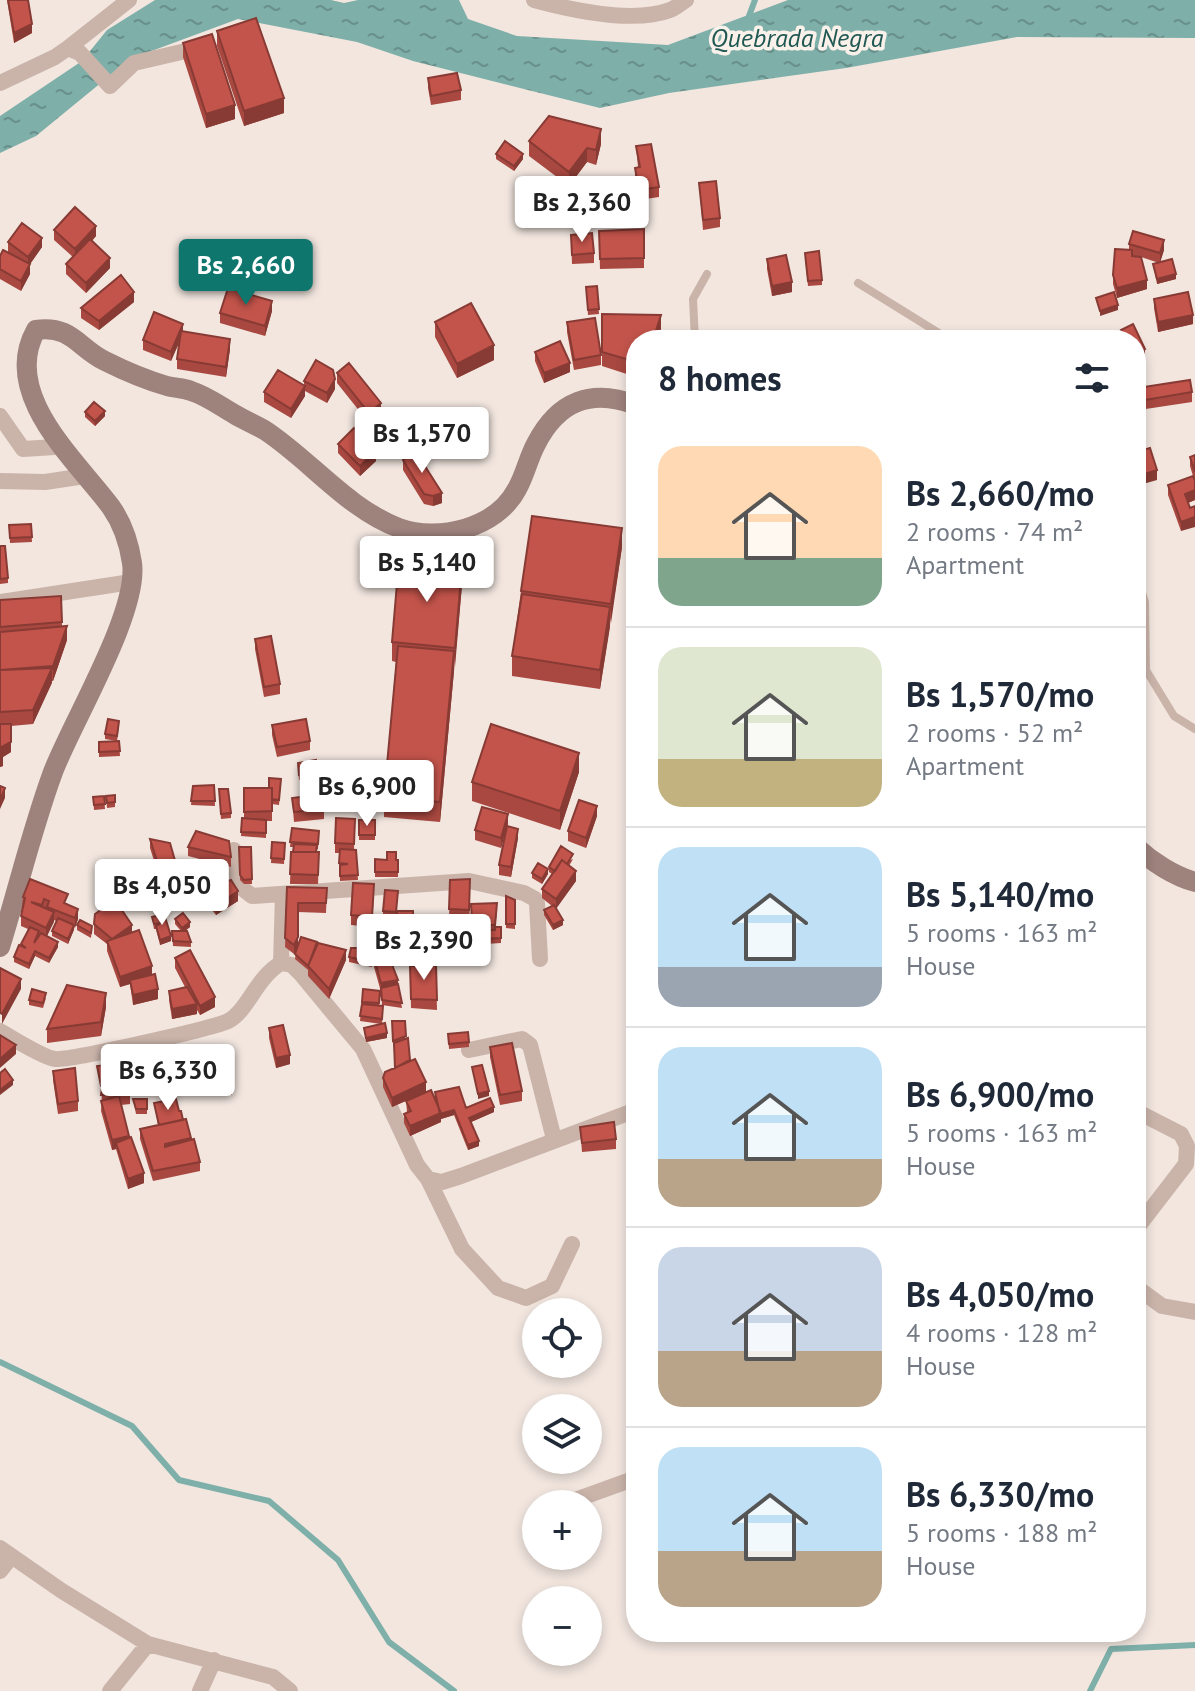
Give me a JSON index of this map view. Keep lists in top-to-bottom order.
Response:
{
  "water": ["Quebrada Negra"],
  "page": {
    "price": [
      "Bs 2,360",
      "Bs 2,660",
      "Bs 1,570",
      "Bs 5,140",
      "Bs 6,900",
      "Bs 4,050",
      "Bs 2,390",
      "Bs 6,330"
    ],
    "heading": "8 homes",
    "list": [
      {
        "name": "Bs 2,660/mo",
        "note": "2 rooms · 74 m² · Apartment"
      },
      {
        "name": "Bs 1,570/mo",
        "note": "2 rooms · 52 m² · Apartment"
      },
      {
        "name": "Bs 5,140/mo",
        "note": "5 rooms · 163 m² · House"
      },
      {
        "name": "Bs 6,900/mo",
        "note": "5 rooms · 163 m² · House"
      },
      {
        "name": "Bs 4,050/mo",
        "note": "4 rooms · 128 m² · House"
      },
      {
        "name": "Bs 6,330/mo",
        "note": "5 rooms · 188 m² · House"
      }
    ],
    "map_buttons": ["+", "−"]
  }
}
